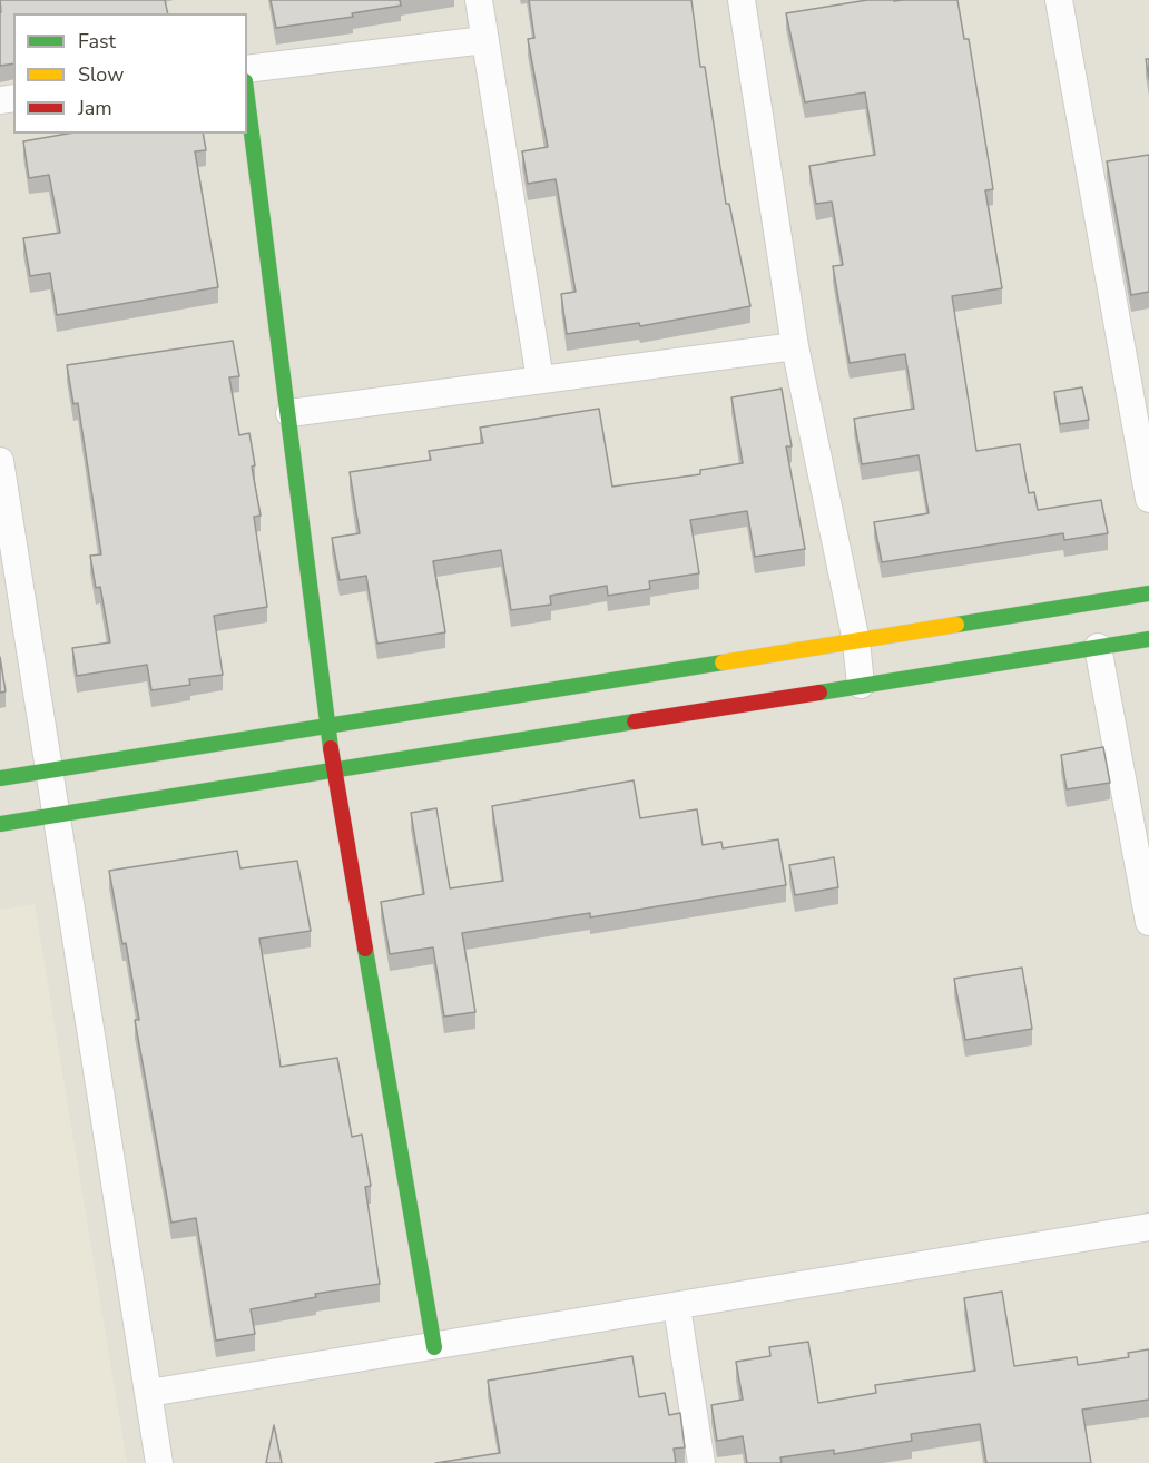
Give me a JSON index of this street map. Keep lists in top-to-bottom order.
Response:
{
  "legend": ["Fast", "Slow", "Jam"]
}
